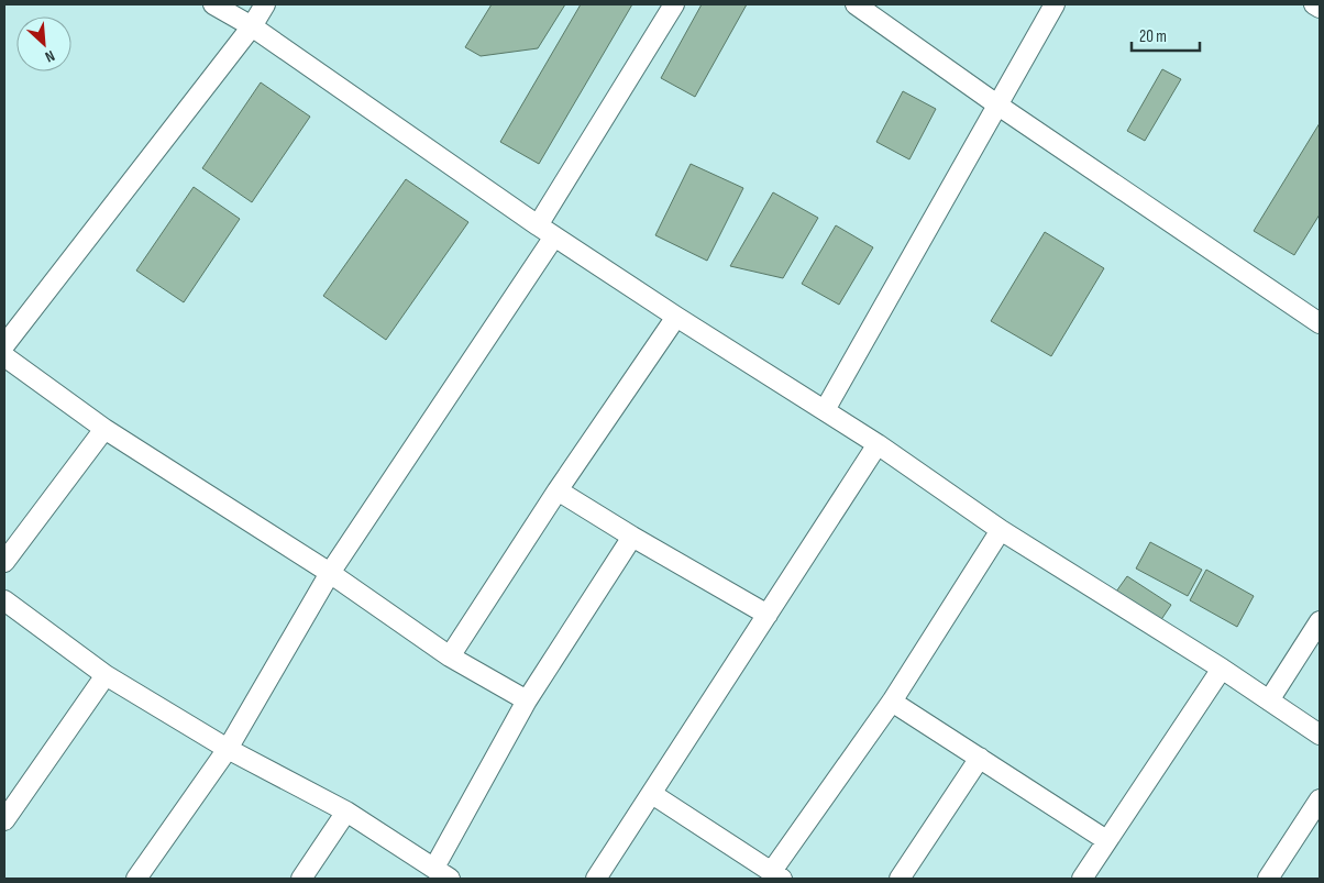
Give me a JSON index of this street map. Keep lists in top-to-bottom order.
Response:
{
  "scale_bar": "20 m",
  "north": "bottom right"
}
